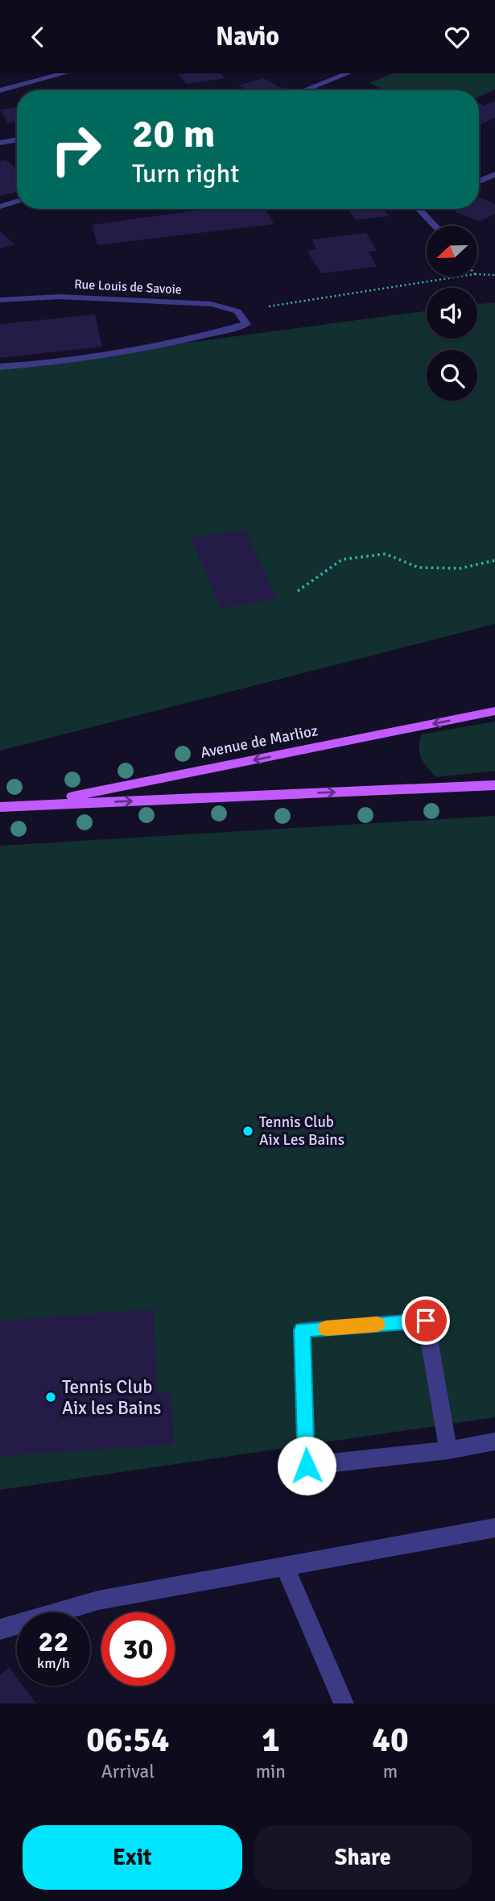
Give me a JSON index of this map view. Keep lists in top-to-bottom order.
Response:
{
  "streets": {
    "main road": ["Avenue de Marlioz"],
    "street": ["Rue Louis de Savoie"]
  },
  "places": ["Tennis Club Aix Les Bains", "Tennis Club Aix les Bains"],
  "north": "left",
  "page": {
    "header": "Navio",
    "turn": ["20 m", "Turn right"],
    "speed": "22 km/h",
    "limit": "30",
    "eta": [
      "06:54",
      "Arrival",
      "1",
      "min",
      "40",
      "m"
    ],
    "buttons": ["Exit", "Share"]
  }
}
